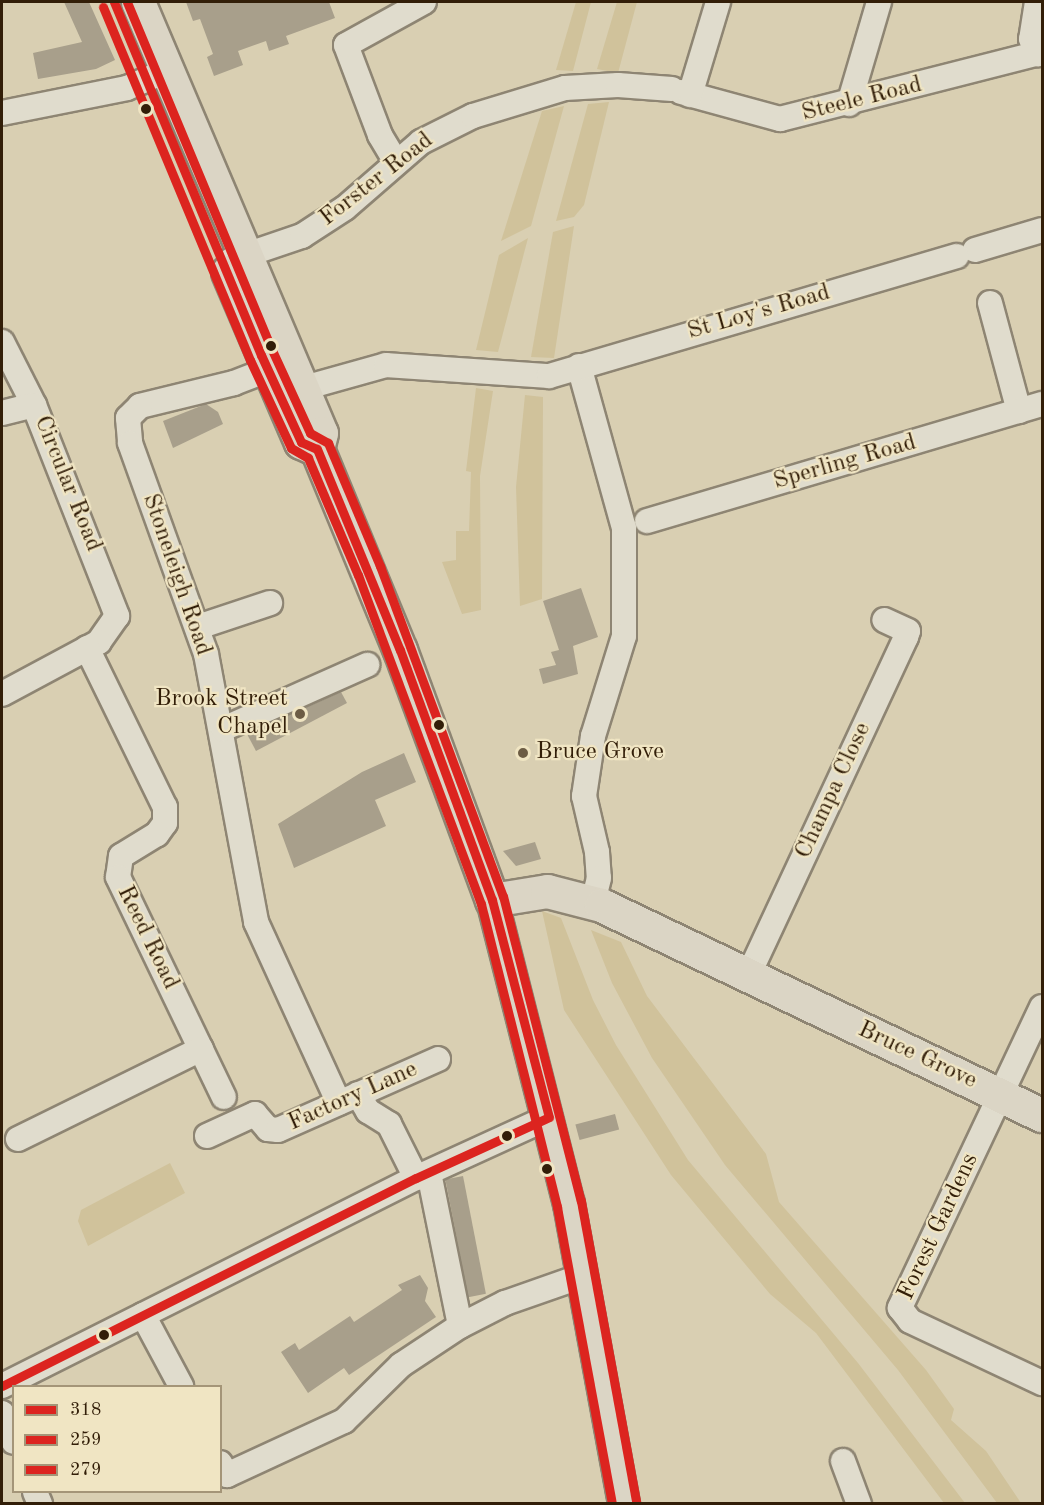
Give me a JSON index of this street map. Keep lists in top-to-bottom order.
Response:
{
  "streets": {
    "highway": ["Bruce Grove"],
    "street": [
      "Steele Road",
      "Forster Road",
      "St Loy's Road",
      "Sperling Road",
      "Circular Road",
      "Stoneleigh Road",
      "Champa Close",
      "Reed Road",
      "Factory Lane",
      "Forest Gardens"
    ]
  },
  "crossings": [
    ["Steele Road", "Forster Road"],
    ["St Loy's Road", "Stoneleigh Road"],
    ["Circular Road", "Reed Road"],
    ["Stoneleigh Road", "Factory Lane"],
    ["Champa Close", "Bruce Grove"],
    ["Bruce Grove", "Forest Gardens"]
  ],
  "places": ["Brook Street Chapel", "Bruce Grove"],
  "lines": ["transit line 318", "transit line 279", "transit line 259"],
  "legend": ["318", "259", "279"]
}
